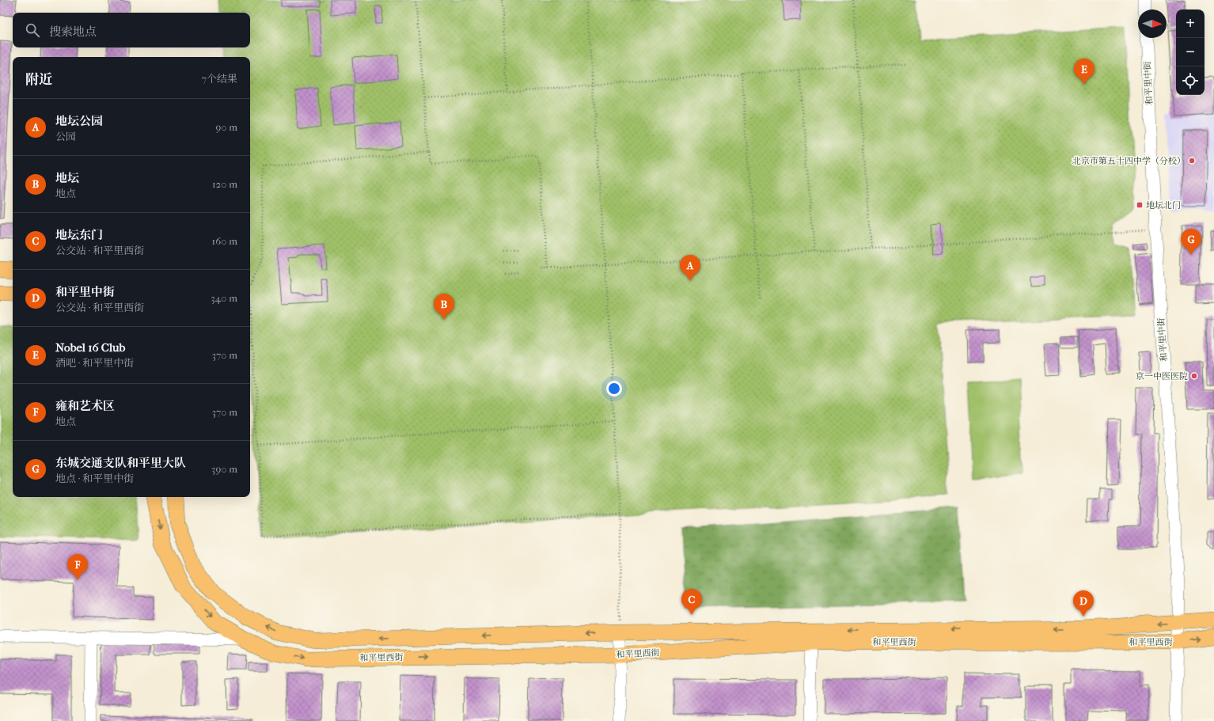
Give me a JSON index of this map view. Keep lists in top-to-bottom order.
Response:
{
  "streets": {
    "main road": ["和平里西街"],
    "street": ["和平里中街"]
  },
  "crossings": [
    ["和平里中街", "和平里西街"]
  ],
  "places": {
    "other": ["北京市第五十四中学（分校）", "京一中医医院"],
    "transit": ["地坛北门"]
  },
  "north": "right",
  "page": {
    "map_buttons": ["+", "−"],
    "search": "搜索地点",
    "heading": ["附近", "7个结果"],
    "pins": [
      "E",
      "G",
      "A",
      "B",
      "F",
      "C",
      "D"
    ],
    "list": [
      {
        "mark": "A",
        "name": "地坛公园",
        "note": "公园",
        "value": "90 m"
      },
      {
        "mark": "B",
        "name": "地坛",
        "note": "地点",
        "value": "120 m"
      },
      {
        "mark": "C",
        "name": "地坛东门",
        "note": "公交站 · 和平里西街",
        "value": "160 m"
      },
      {
        "mark": "D",
        "name": "和平里中街",
        "note": "公交站 · 和平里西街",
        "value": "340 m"
      },
      {
        "mark": "E",
        "name": "Nobel 16 Club",
        "note": "酒吧 · 和平里中街",
        "value": "370 m"
      },
      {
        "mark": "F",
        "name": "雍和艺术区",
        "note": "地点",
        "value": "370 m"
      },
      {
        "mark": "G",
        "name": "东城交通支队和平里大队",
        "note": "地点 · 和平里中街",
        "value": "390 m"
      }
    ]
  }
}
